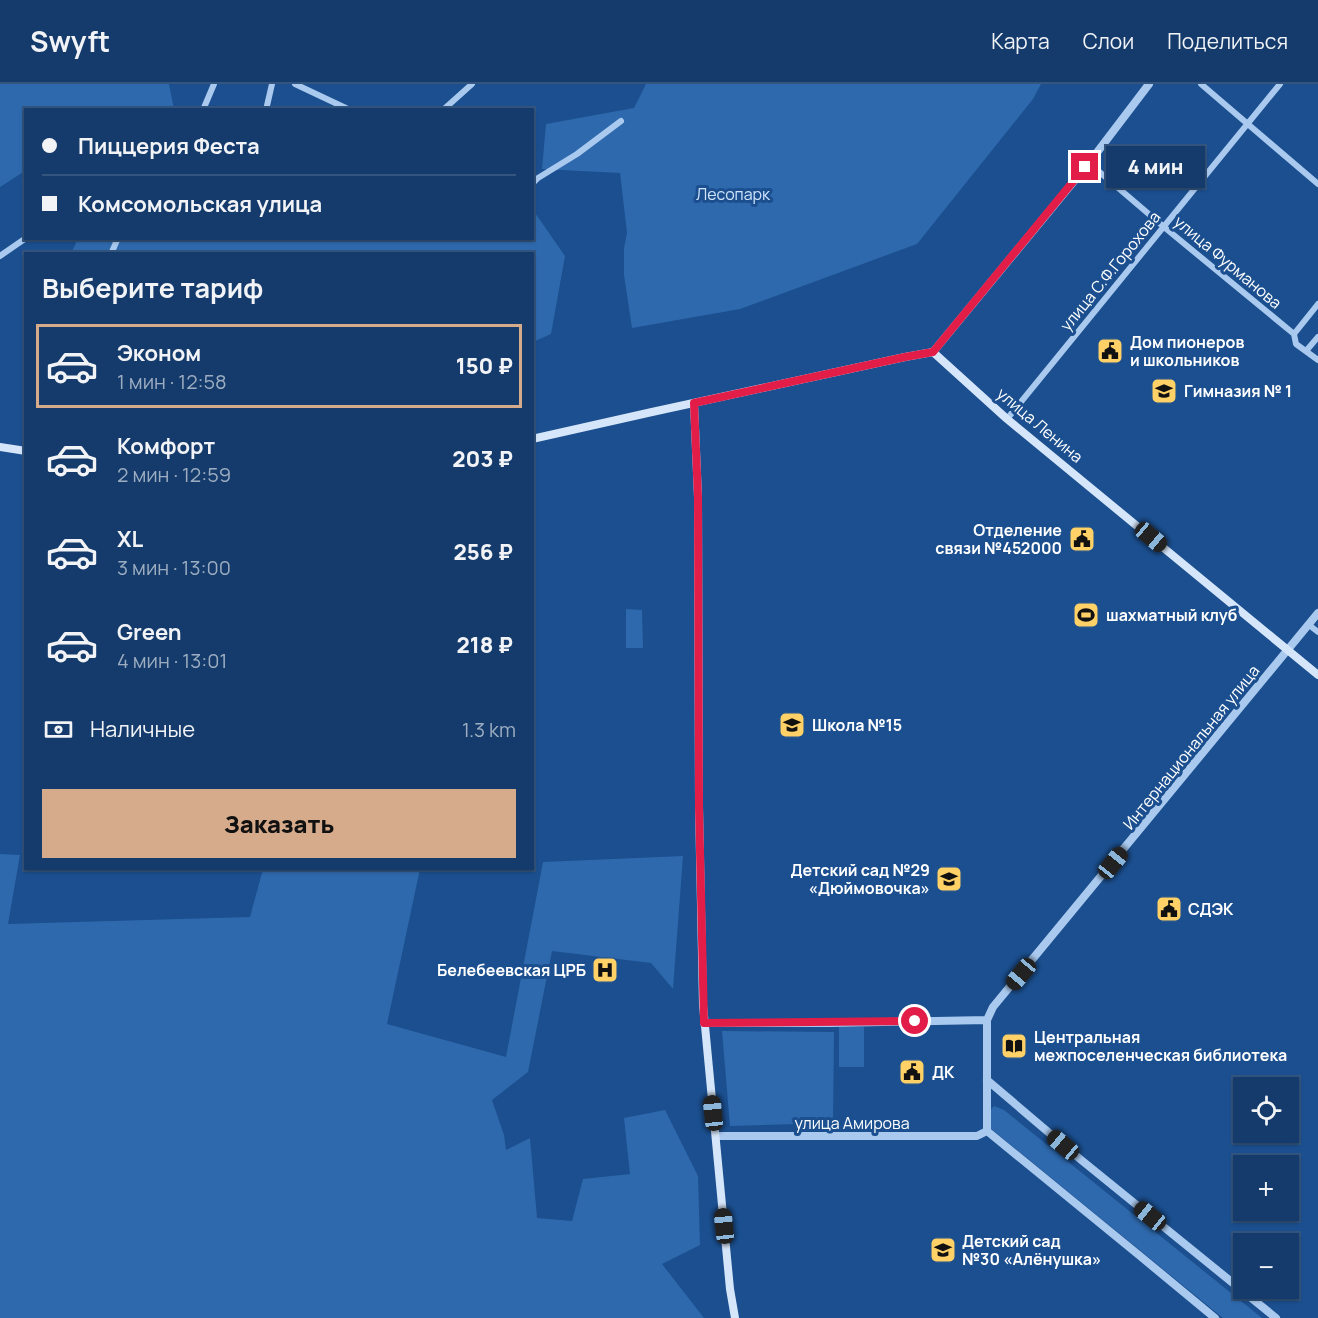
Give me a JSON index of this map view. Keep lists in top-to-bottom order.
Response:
{
  "streets": {
    "main road": ["улица Ленина"],
    "street": [
      "улица Фурманова",
      "улица С.Ф.Горохова",
      "Интернациональная улица",
      "улица Амирова"
    ]
  },
  "crossings": [
    ["улица Фурманова", "улица С.Ф.Горохова"],
    ["улица С.Ф.Горохова", "улица Ленина"],
    ["улица Ленина", "Интернациональная улица"]
  ],
  "parks": ["Лесопарк"],
  "places": {
    "public building": [
      "Дом пионеров и школьников",
      "Отделение связи №452000",
      "СДЭК",
      "ДК"
    ],
    "school or university": [
      "Гимназия № 1",
      "Школа №15",
      "Детский сад №29 «Дюймовочка»",
      "Детский сад №30 «Алёнушка»"
    ],
    "sports": ["шахматный клуб"],
    "hospital": ["Белебеевская ЦРБ"],
    "library": ["Центральная межпоселенческая библиотека"]
  },
  "page": {
    "header": "Swyft",
    "nav": ["Карта", "Слои", "Поделиться"],
    "banner": ["Пиццерия Феста", "Комсомольская улица"],
    "bubble": "4 мин",
    "heading": "Выберите тариф",
    "list": [
      {
        "name": "Эконом",
        "note": "1 мин · 12:58",
        "value": "150 ₽"
      },
      {
        "name": "Комфорт",
        "note": "2 мин · 12:59",
        "value": "203 ₽"
      },
      {
        "name": "XL",
        "note": "3 мин · 13:00",
        "value": "256 ₽"
      },
      {
        "name": "Green",
        "note": "4 мин · 13:01",
        "value": "218 ₽"
      }
    ],
    "pay": ["Наличные", "1.3 km"],
    "buttons": "Заказать",
    "map_buttons": ["+", "−"]
  }
}
